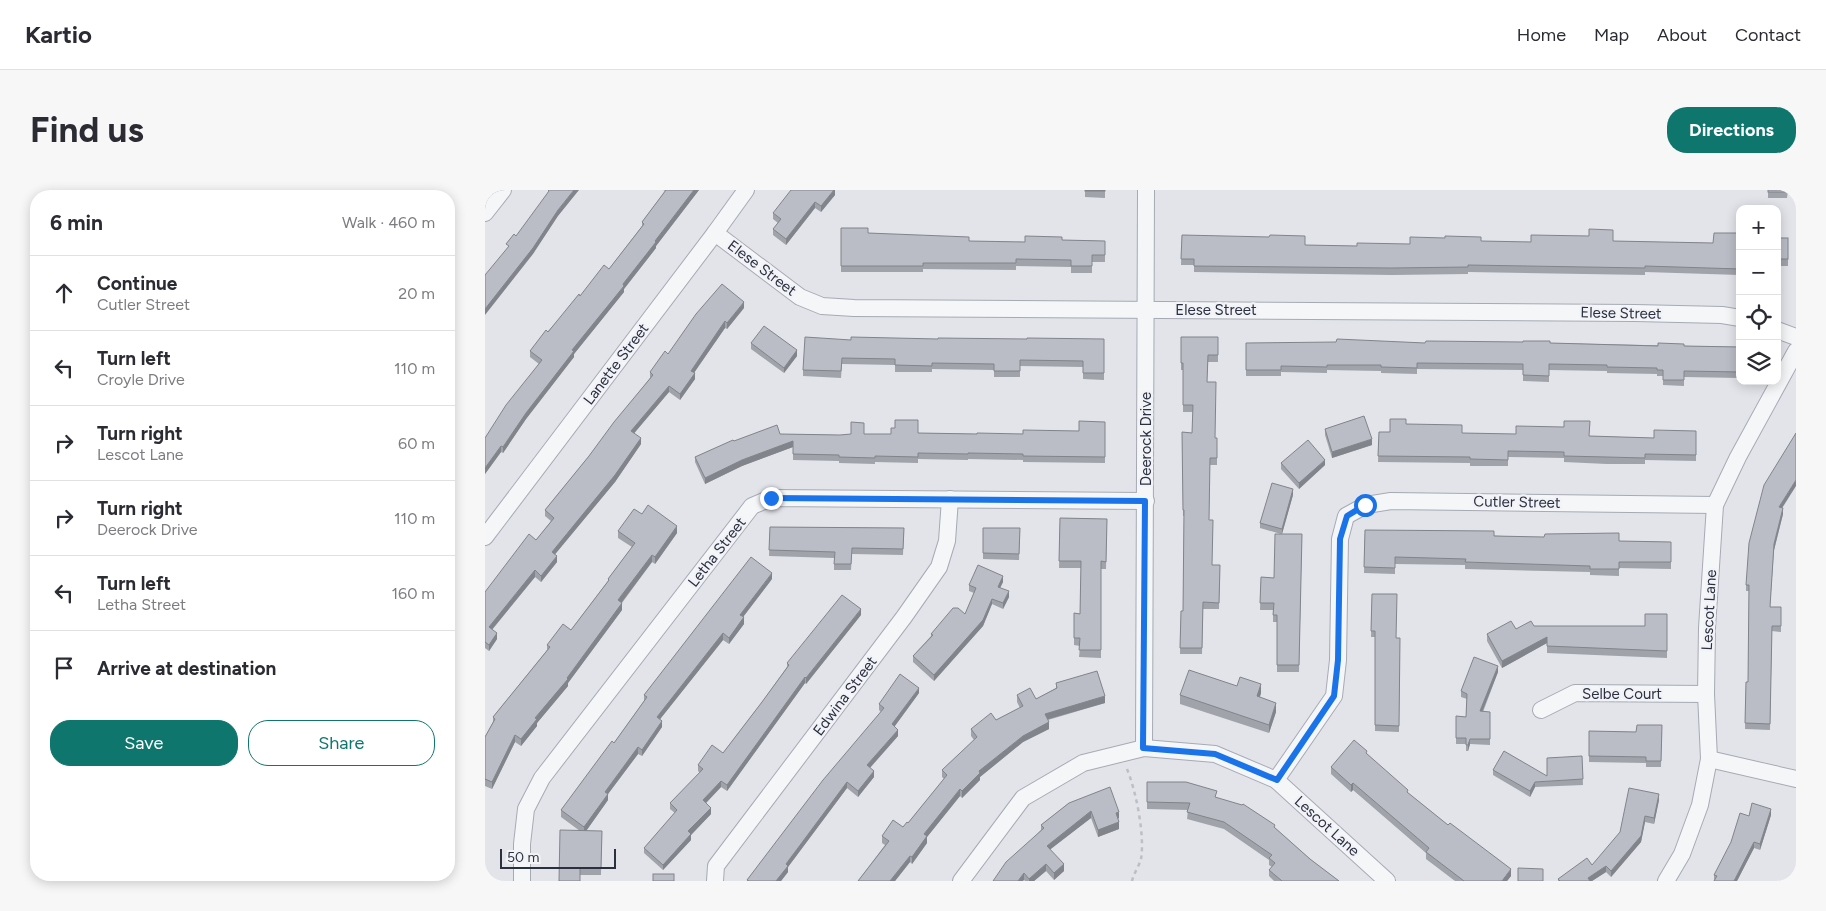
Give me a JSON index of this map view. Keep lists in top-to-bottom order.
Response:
{
  "streets": {
    "street": [
      "Elese Street",
      "Lanette Street",
      "Deerock Drive",
      "Cutler Street",
      "Letha Street",
      "Lescot Lane",
      "Selbe Court",
      "Edwina Street"
    ]
  },
  "crossings": [
    ["Elese Street", "Lanette Street"],
    ["Elese Street", "Deerock Drive"],
    ["Deerock Drive", "Letha Street"],
    ["Deerock Drive", "Lescot Lane"],
    ["Cutler Street", "Lescot Lane"],
    ["Letha Street", "Edwina Street"],
    ["Lescot Lane", "Selbe Court"]
  ],
  "scale_bar": "50 m",
  "page": {
    "header": "Kartio",
    "nav": [
      "Home",
      "Map",
      "About",
      "Contact"
    ],
    "buttons": [
      "Directions",
      ["Save", "Share"]
    ],
    "title": "Find us",
    "heading": ["6 min", "Walk · 460 m"],
    "map_buttons": ["+", "−"],
    "list": [
      ["Continue", "Cutler Street", "20 m"],
      ["Turn left", "Croyle Drive", "110 m"],
      ["Turn right", "Lescot Lane", "60 m"],
      ["Turn right", "Deerock Drive", "110 m"],
      ["Turn left", "Letha Street", "160 m"],
      "Arrive at destination"
    ],
    "scale": "50 m"
  }
}
